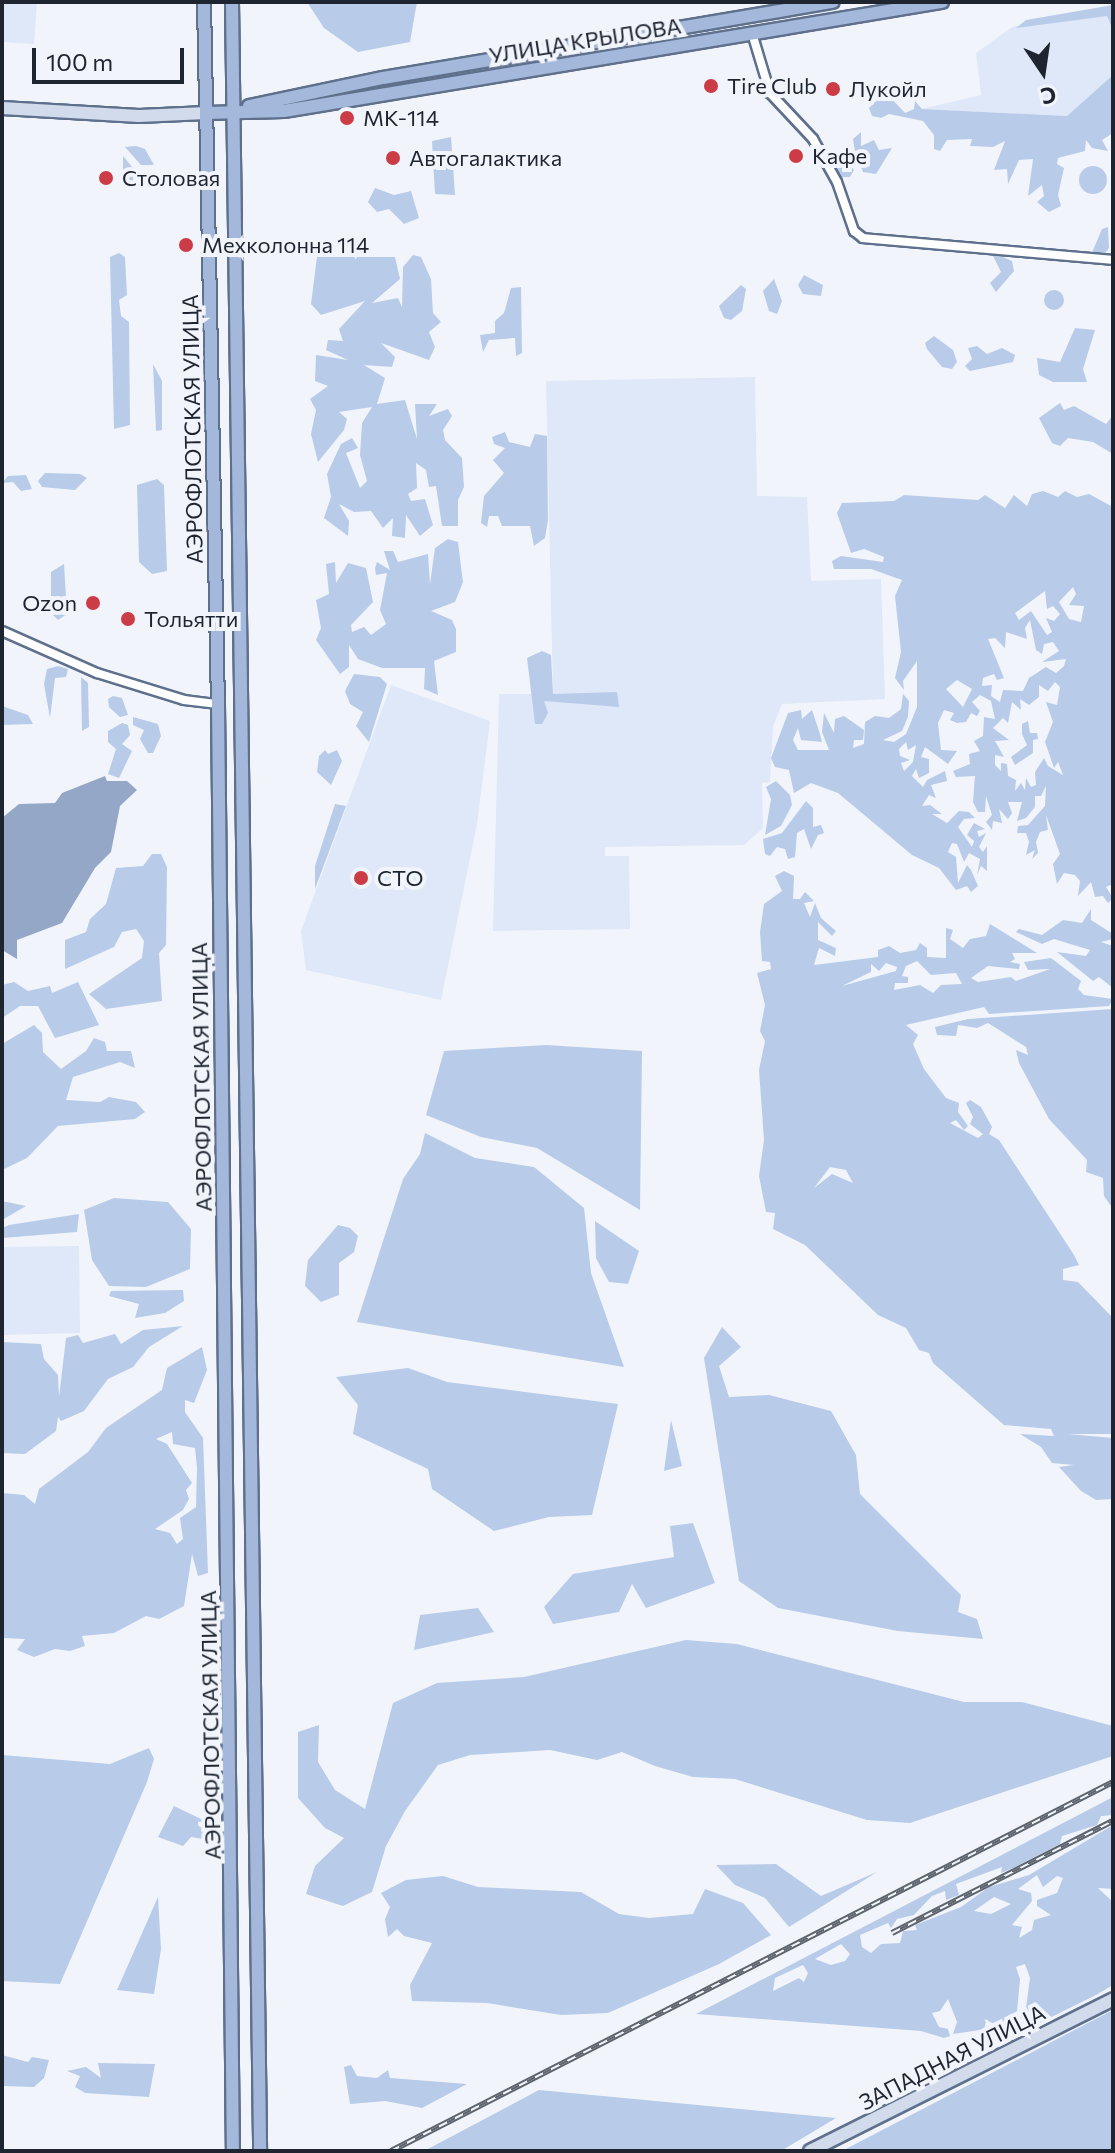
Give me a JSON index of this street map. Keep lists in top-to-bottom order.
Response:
{
  "streets": {
    "main road": ["УЛИЦА КРЫЛОВА", "АЭРОФЛОТСКАЯ УЛИЦА"],
    "street": ["ЗАПАДНАЯ УЛИЦА"]
  },
  "crossings": [
    ["УЛИЦА КРЫЛОВА", "АЭРОФЛОТСКАЯ УЛИЦА"]
  ],
  "places": [
    "Tire Club",
    "Лукойл",
    "МК-114",
    "Кафе",
    "Автогалактика",
    "Столовая",
    "Мехколонна 114",
    "Ozon",
    "Тольятти",
    "СТО"
  ],
  "scale_bar": "100 m",
  "north": "bottom"
}
